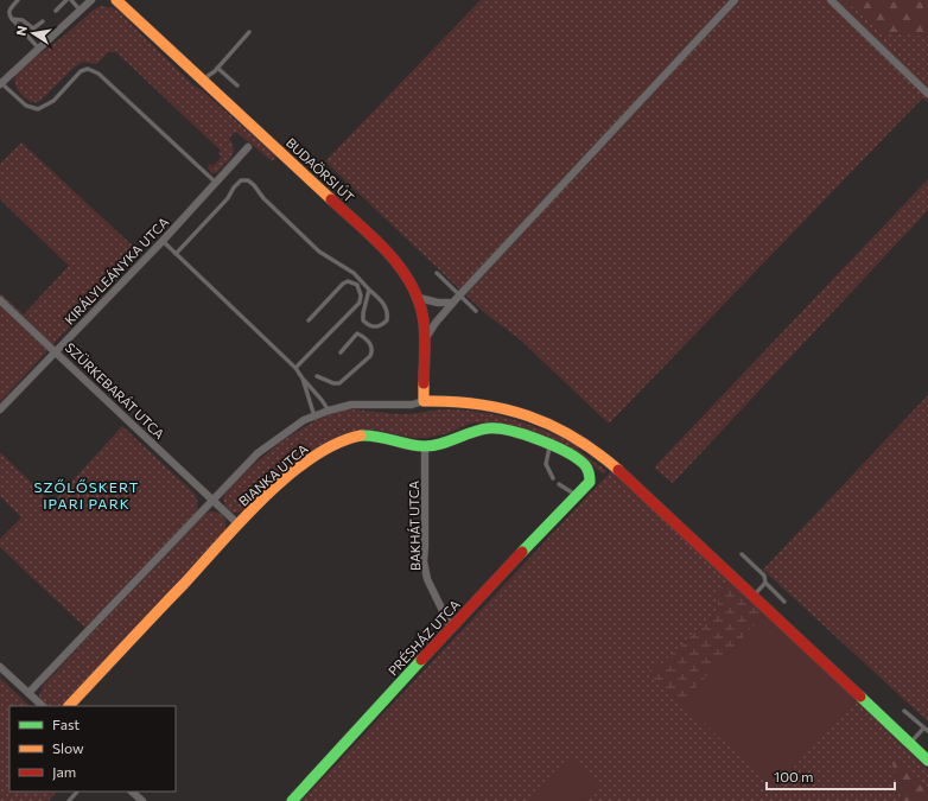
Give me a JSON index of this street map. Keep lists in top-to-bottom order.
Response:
{
  "streets": {
    "main road": ["BUDAÖRSI ÚT", "BIANKA UTCA", "PRÉSHÁZ UTCA"],
    "street": ["KIRÁLYLEÁNYKA UTCA", "SZÜRKEBARÁT UTCA", "BAKHÁT UTCA"]
  },
  "crossings": [
    ["BUDAÖRSI ÚT", "BIANKA UTCA"],
    ["KIRÁLYLEÁNYKA UTCA", "SZÜRKEBARÁT UTCA"],
    ["SZÜRKEBARÁT UTCA", "BIANKA UTCA"],
    ["BIANKA UTCA", "BAKHÁT UTCA"],
    ["BIANKA UTCA", "PRÉSHÁZ UTCA"],
    ["BAKHÁT UTCA", "PRÉSHÁZ UTCA"]
  ],
  "districts": ["SZŐLŐSKERT IPARI PARK"],
  "legend": ["Fast", "Slow", "Jam"],
  "scale_bar": "100 m",
  "north": "left"
}
